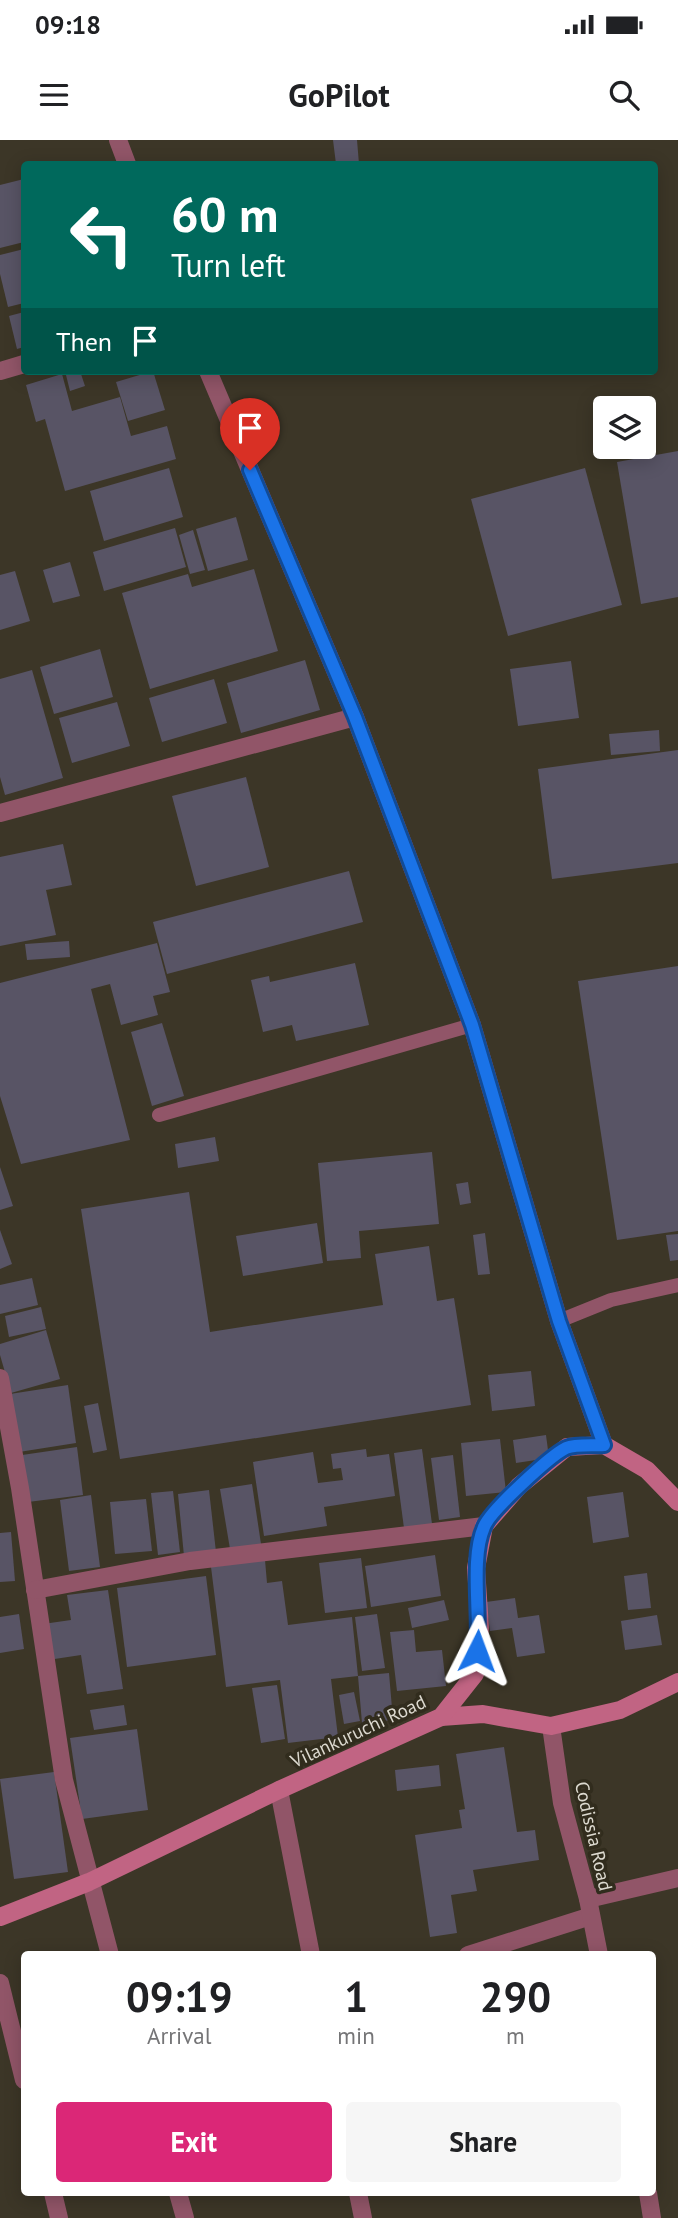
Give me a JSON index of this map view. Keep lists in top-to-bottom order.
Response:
{
  "streets": {
    "main road": ["Vilankuruchi Road"],
    "street": ["Codissia Road"]
  },
  "page": {
    "status": "09:18",
    "header": "GoPilot",
    "turn": ["60 m", "Turn left"],
    "then": "Then",
    "eta": [
      "09:19",
      "Arrival",
      "1",
      "min",
      "290",
      "m"
    ],
    "buttons": ["Exit", "Share"]
  }
}
